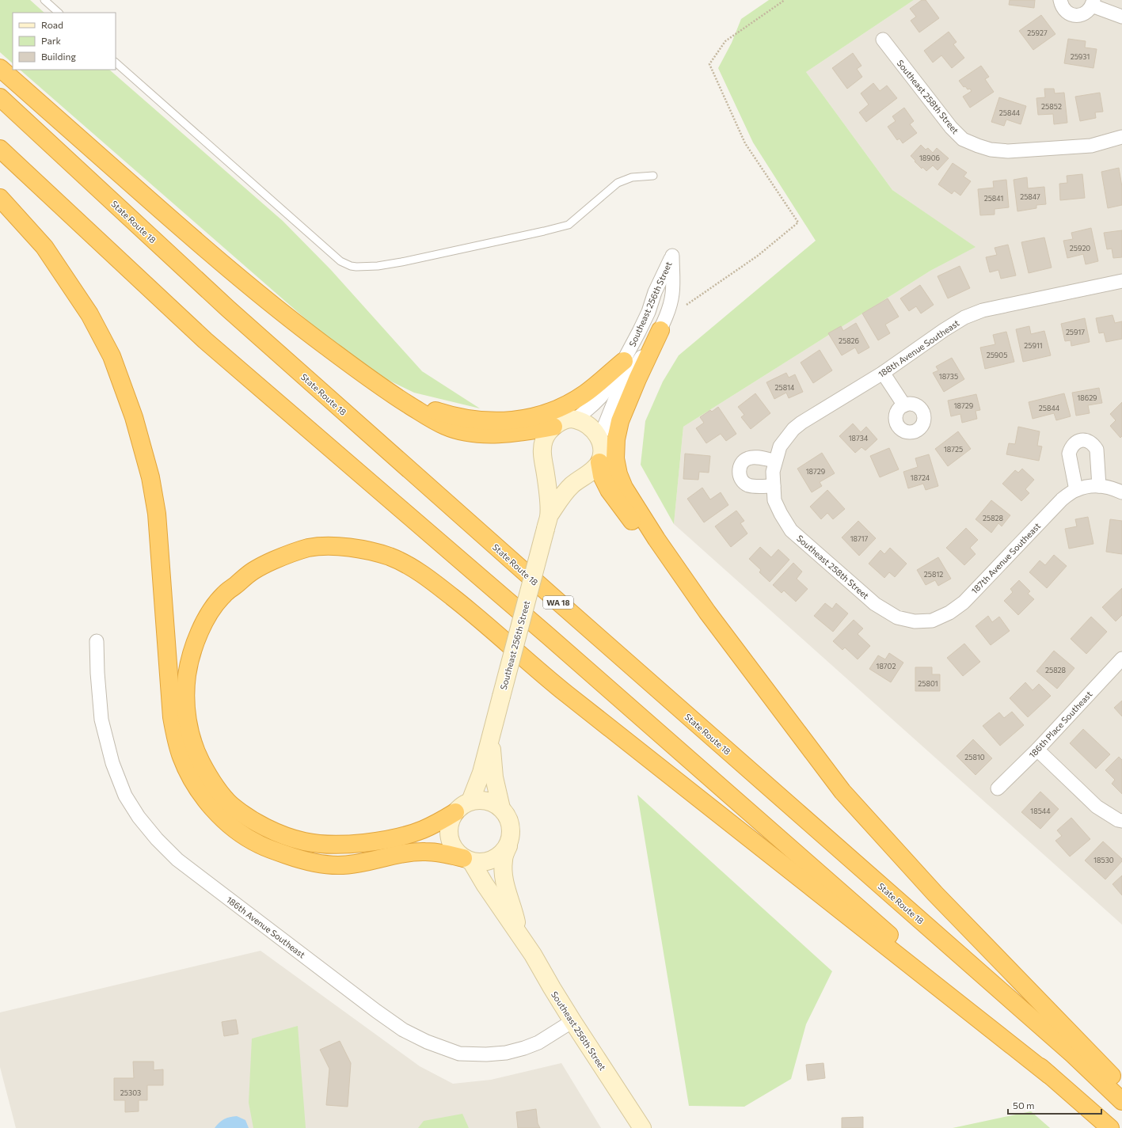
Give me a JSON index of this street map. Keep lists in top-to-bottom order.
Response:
{
  "streets": {
    "highway": ["State Route 18", "WA 18"],
    "main road": ["Southeast 256th Street"],
    "street": [
      "Southeast 258th Street",
      "188th Avenue Southeast",
      "187th Avenue Southeast",
      "186th Place Southeast",
      "186th Avenue Southeast"
    ]
  },
  "crossings": [
    ["Southeast 258th Street", "188th Avenue Southeast"],
    ["Southeast 258th Street", "187th Avenue Southeast"],
    ["Southeast 256th Street", "186th Avenue Southeast"]
  ],
  "house_numbers": [
    "25927",
    "25931",
    "25852",
    "25844",
    "18906",
    "25847",
    "25841",
    "25920",
    "25917",
    "25826",
    "25911",
    "25905",
    "18735",
    "25814",
    "18629",
    "18729",
    "25844",
    "18734",
    "18725",
    "18729",
    "18724",
    "25828",
    "18717",
    "25812",
    "18702",
    "25828",
    "25801",
    "25810",
    "18544",
    "18530",
    "25303"
  ],
  "legend": ["Road", "Park", "Building"],
  "scale_bar": "50 m"
}
